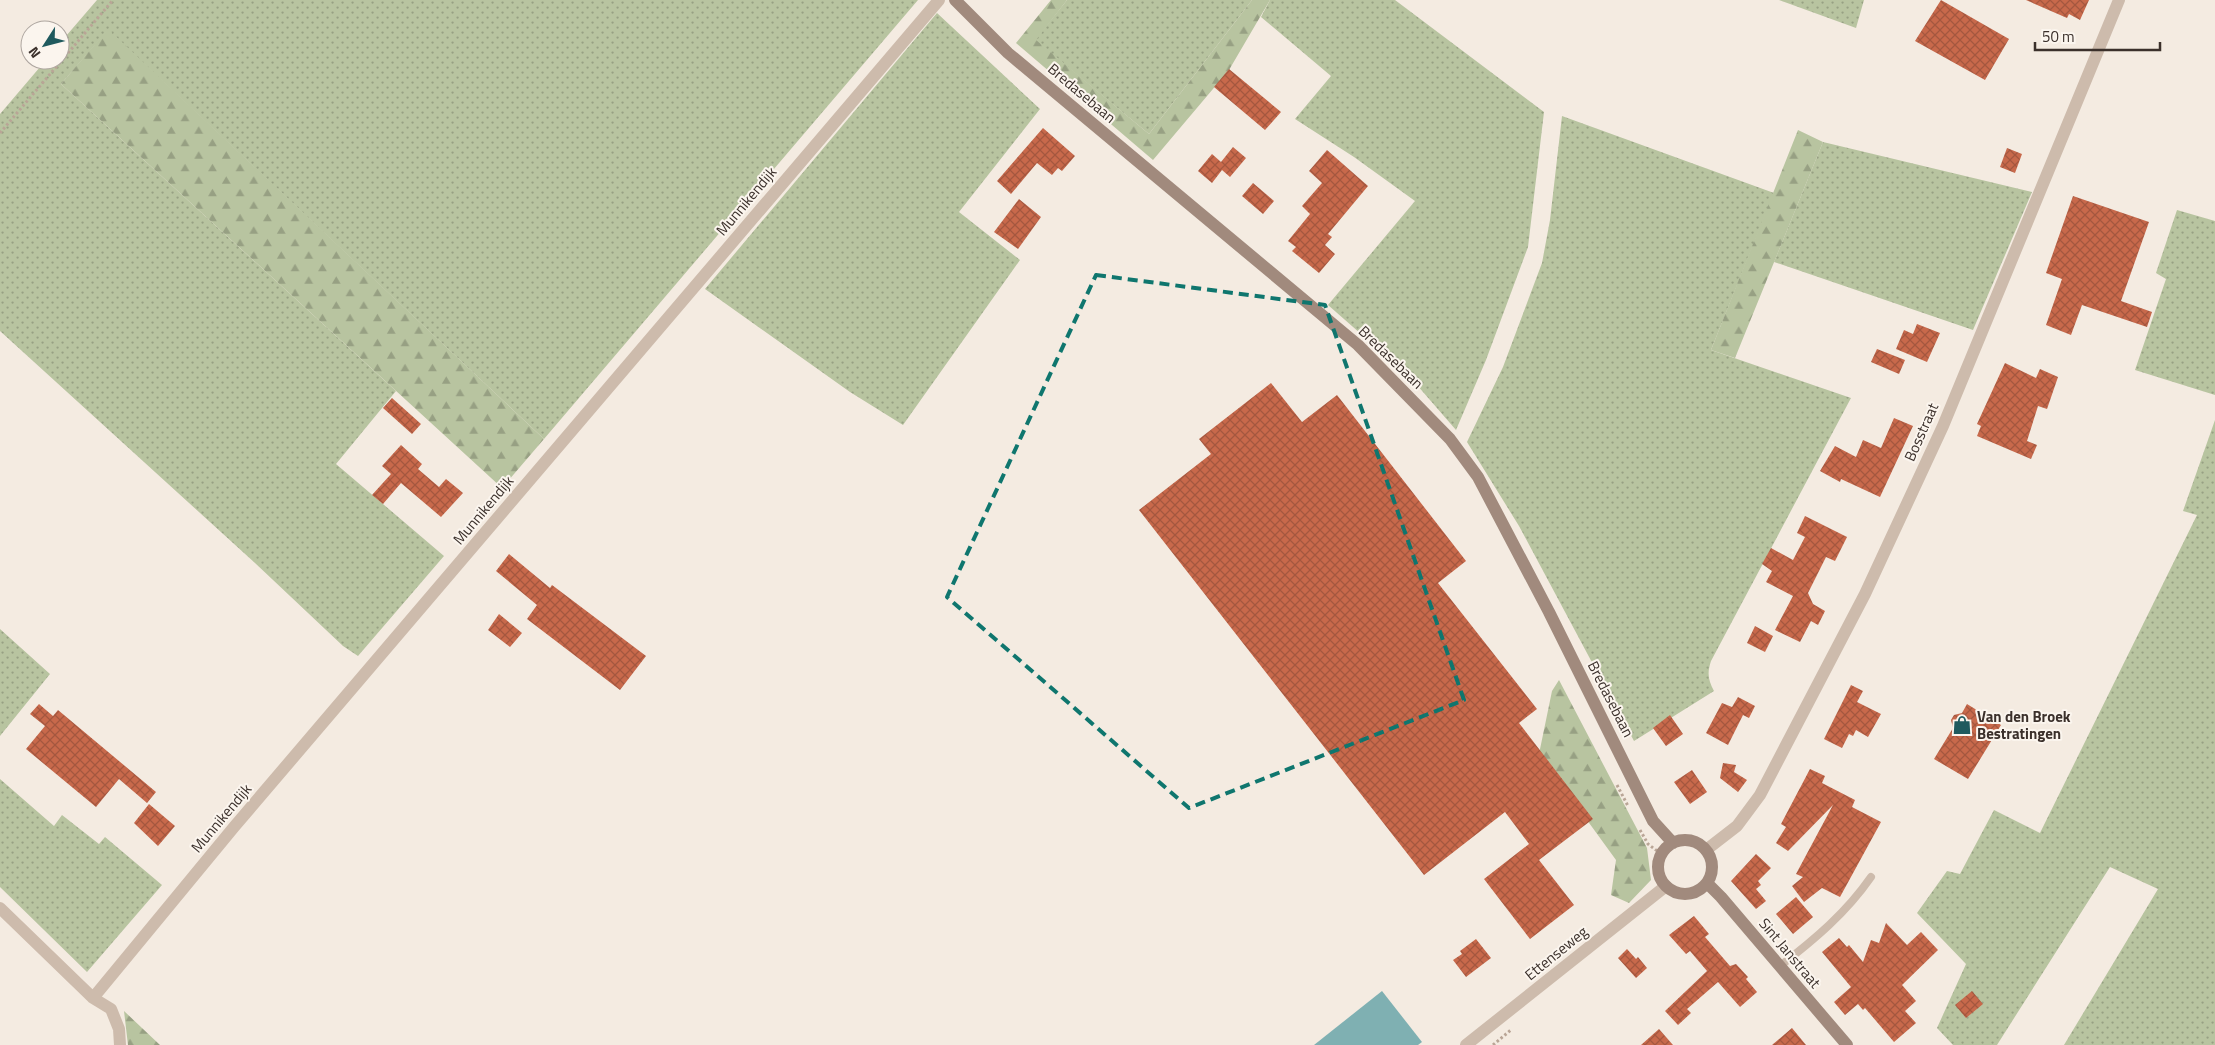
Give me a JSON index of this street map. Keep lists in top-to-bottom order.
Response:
{
  "streets": {
    "street": [
      "Bredasebaan",
      "Munnikendijk",
      "Bosstraat",
      "Ettenseweg",
      "Sint Janstraat"
    ]
  },
  "crossings": [
    ["Bredasebaan", "Bosstraat"],
    ["Bredasebaan", "Ettenseweg"],
    ["Bredasebaan", "Sint Janstraat"],
    ["Bosstraat", "Ettenseweg"],
    ["Bosstraat", "Sint Janstraat"],
    ["Ettenseweg", "Sint Janstraat"]
  ],
  "places": {
    "shop": ["Van den Broek Bestratingen"]
  },
  "scale_bar": "50 m",
  "north": "bottom left"
}
